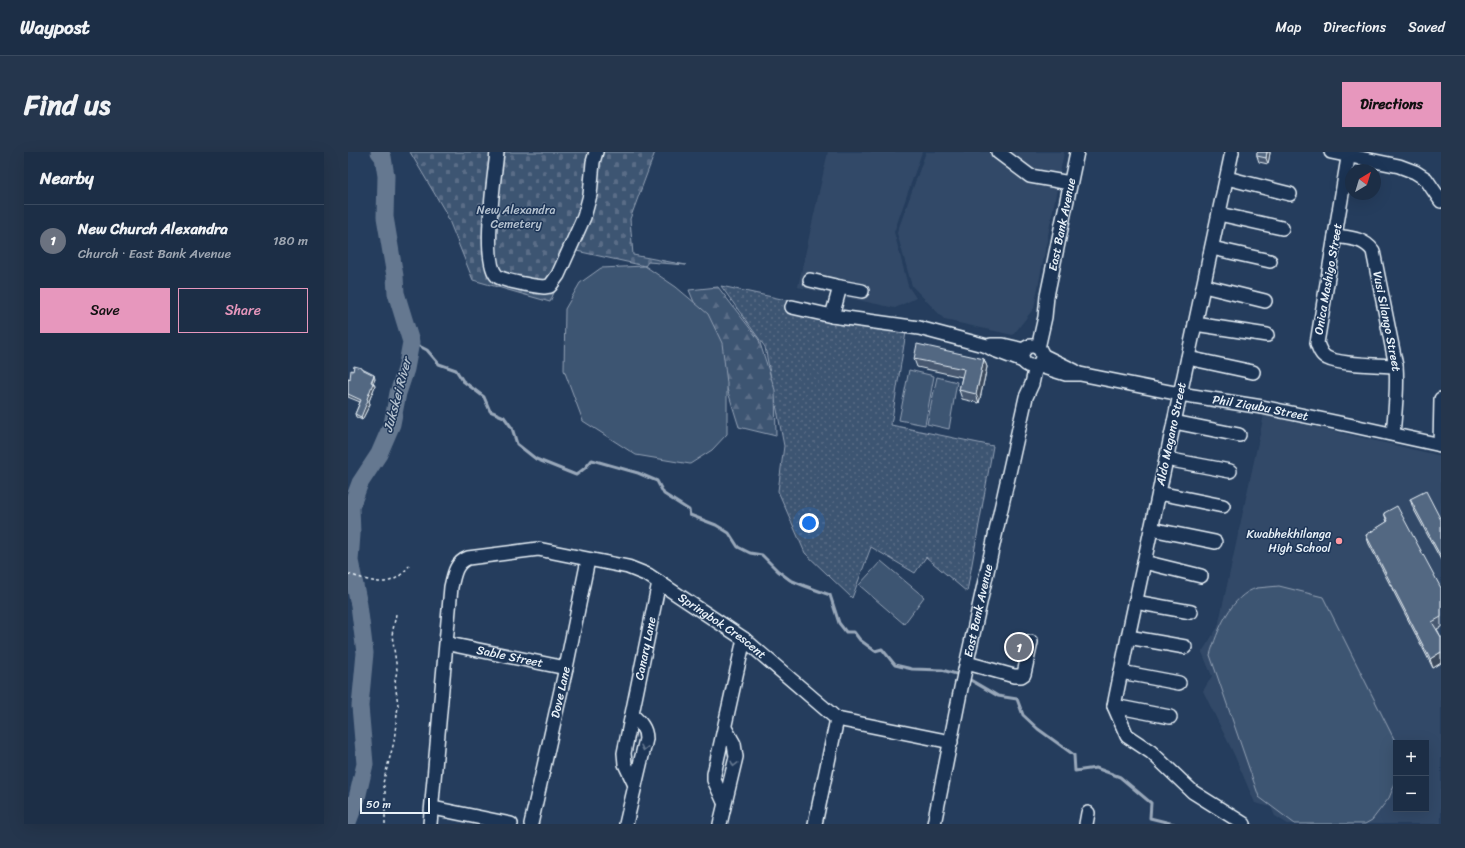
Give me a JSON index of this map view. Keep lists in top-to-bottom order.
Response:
{
  "streets": {
    "street": [
      "East Bank Avenue",
      "Onica Mashigo Street",
      "Vusi Silango Street",
      "Phil Ziqubu Street",
      "Aldo Magano Street",
      "Springbok Crescent",
      "Canary Lane",
      "Sable Street",
      "Dove Lane"
    ]
  },
  "crossings": [
    ["East Bank Avenue", "Phil Ziqubu Street"],
    ["East Bank Avenue", "Springbok Crescent"],
    ["Onica Mashigo Street", "Vusi Silango Street"],
    ["Vusi Silango Street", "Phil Ziqubu Street"],
    ["Phil Ziqubu Street", "Aldo Magano Street"],
    ["Springbok Crescent", "Canary Lane"],
    ["Springbok Crescent", "Dove Lane"],
    ["Sable Street", "Dove Lane"]
  ],
  "water": ["Jukskei River"],
  "parks": ["New Alexandra Cemetery"],
  "places": ["Kwabhekhilanga High School"],
  "scale_bar": "50 m",
  "north": "top right",
  "page": {
    "header": "Waypost",
    "nav": ["Map", "Directions", "Saved"],
    "title": "Find us",
    "buttons": [
      "Directions",
      ["Save", "Share"]
    ],
    "heading": "Nearby",
    "list": [
      {
        "mark": "1",
        "name": "New Church Alexandra",
        "note": "Church · East Bank Avenue",
        "value": "180 m"
      }
    ],
    "pins": "1",
    "map_buttons": ["+", "−"],
    "scale": "50 m"
  }
}
